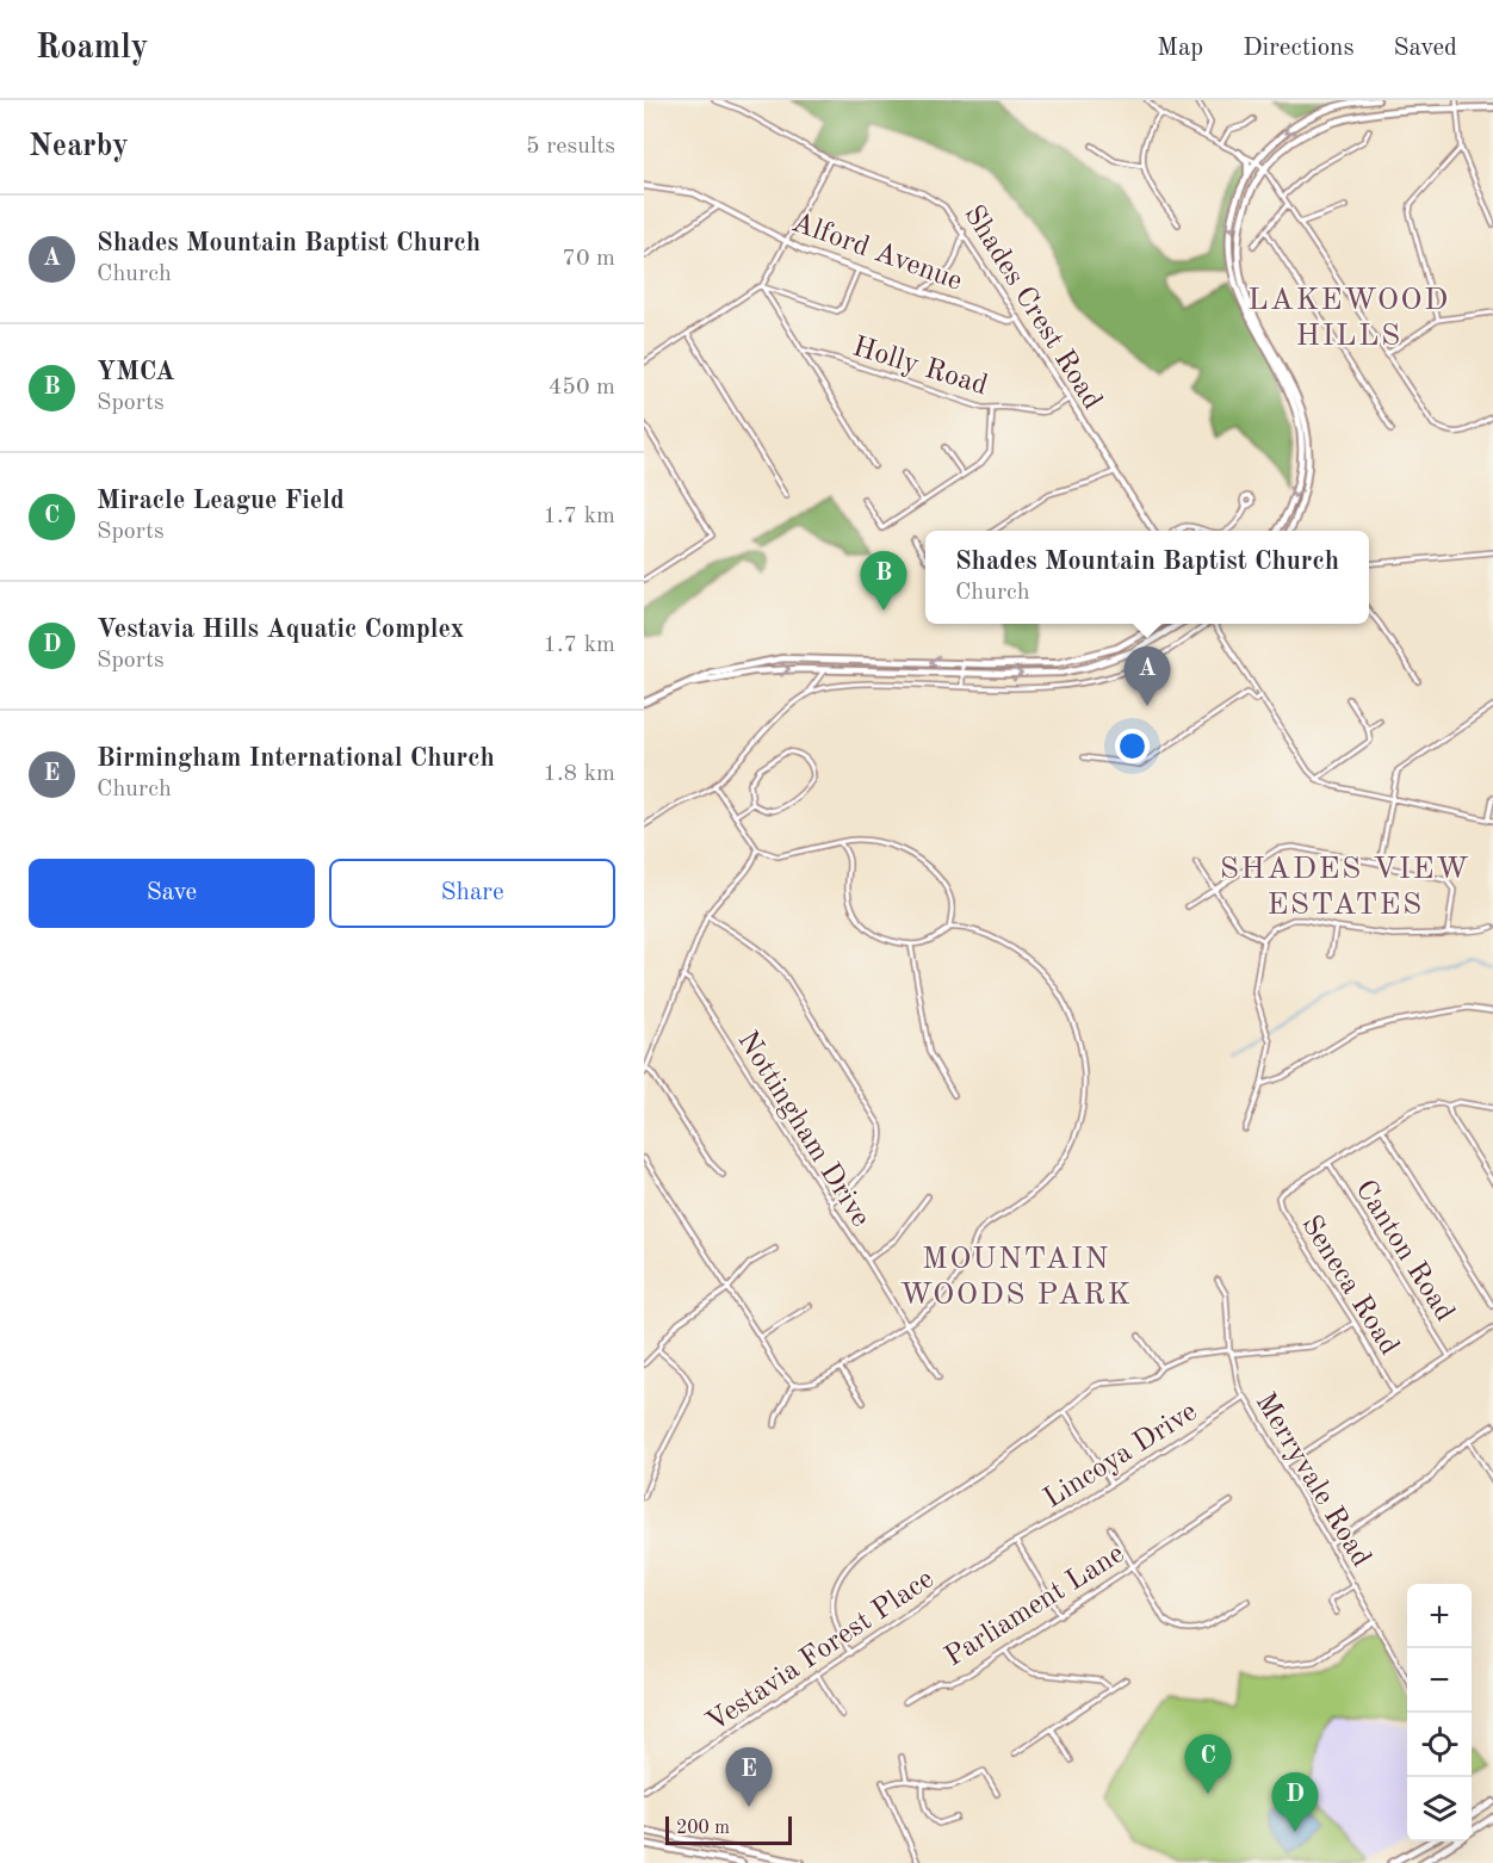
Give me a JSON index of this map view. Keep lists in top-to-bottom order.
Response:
{
  "streets": {
    "street": [
      "Alford Avenue",
      "Shades Crest Road",
      "Holly Road",
      "Nottingham Drive",
      "Canton Road",
      "Seneca Road",
      "Lincoya Drive",
      "Merryvale Road",
      "Parliament Lane",
      "Vestavia Forest Place"
    ]
  },
  "crossings": [
    ["Alford Avenue", "Shades Crest Road"],
    ["Shades Crest Road", "Holly Road"],
    ["Canton Road", "Seneca Road"],
    ["Lincoya Drive", "Merryvale Road"],
    ["Lincoya Drive", "Vestavia Forest Place"]
  ],
  "districts": ["LAKEWOOD HILLS", "SHADES VIEW ESTATES", "MOUNTAIN WOODS PARK"],
  "scale_bar": "200 m",
  "page": {
    "header": "Roamly",
    "nav": ["Map", "Directions", "Saved"],
    "heading": ["Nearby", "5 results"],
    "list": [
      {
        "mark": "A",
        "name": "Shades Mountain Baptist Church",
        "note": "Church",
        "value": "70 m"
      },
      {
        "mark": "B",
        "name": "YMCA",
        "note": "Sports",
        "value": "450 m"
      },
      {
        "mark": "C",
        "name": "Miracle League Field",
        "note": "Sports",
        "value": "1.7 km"
      },
      {
        "mark": "D",
        "name": "Vestavia Hills Aquatic Complex",
        "note": "Sports",
        "value": "1.7 km"
      },
      {
        "mark": "E",
        "name": "Birmingham International Church",
        "note": "Church",
        "value": "1.8 km"
      }
    ],
    "popup": ["Shades Mountain Baptist Church", "Church"],
    "pins": [
      "B",
      "A",
      "C",
      "E",
      "D"
    ],
    "buttons": ["Save", "Share"],
    "map_buttons": ["+", "−"],
    "scale": "200 m"
  }
}
